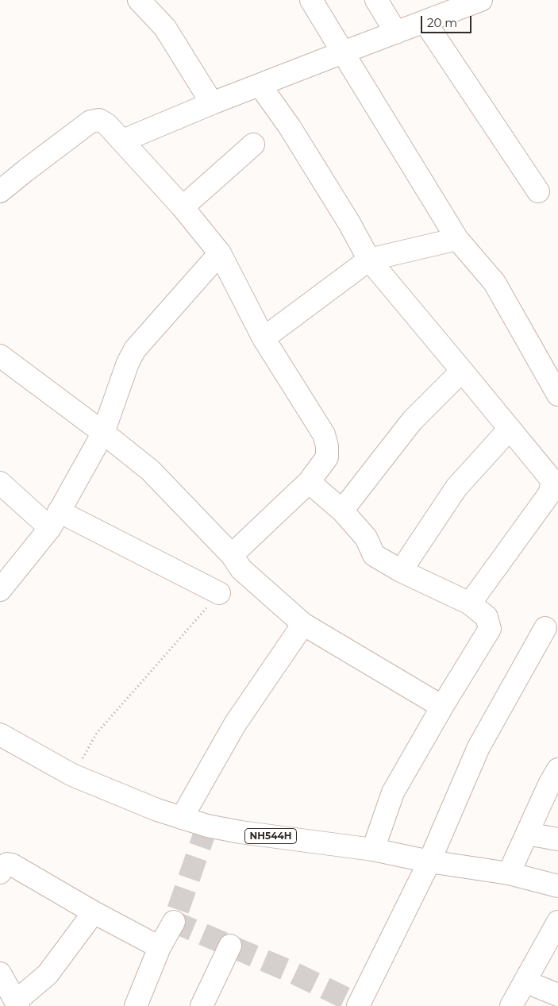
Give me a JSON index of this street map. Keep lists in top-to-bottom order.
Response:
{
  "streets": {
    "main road": ["NH544H"]
  },
  "scale_bar": "20 m"
}
